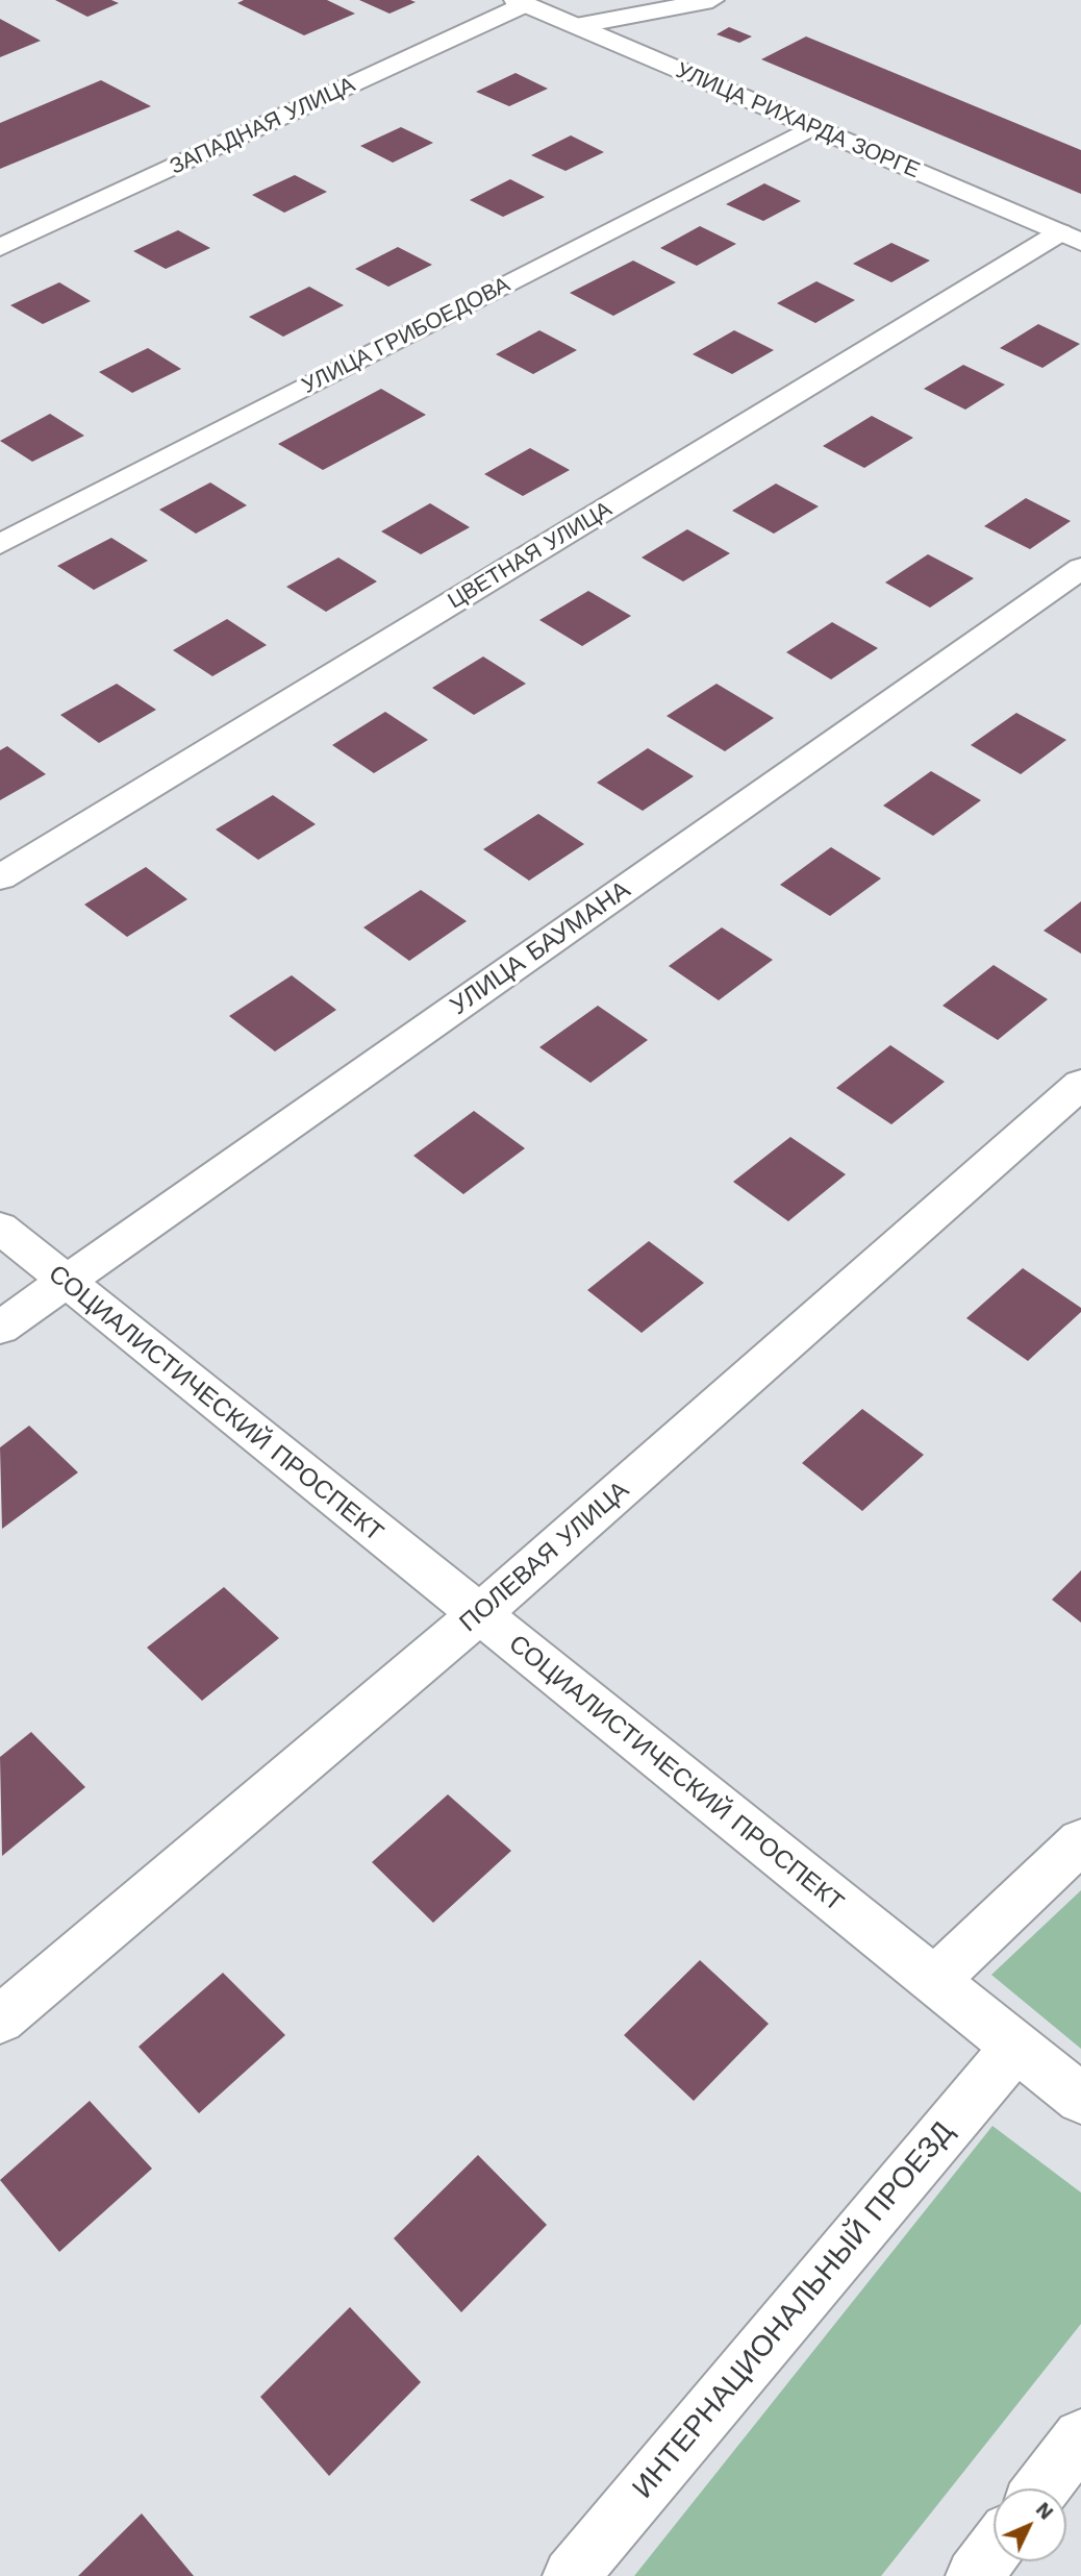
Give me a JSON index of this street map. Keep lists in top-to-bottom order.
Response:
{
  "streets": {
    "street": [
      "УЛИЦА РИХАРДА ЗОРГЕ",
      "ЗАПАДНАЯ УЛИЦА",
      "УЛИЦА ГРИБОЕДОВА",
      "ЦВЕТНАЯ УЛИЦА",
      "УЛИЦА БАУМАНА",
      "СОЦИАЛИСТИЧЕСКИЙ ПРОСПЕКТ",
      "ПОЛЕВАЯ УЛИЦА",
      "ИНТЕРНАЦИОНАЛЬНЫЙ ПРОЕЗД"
    ]
  },
  "crossings": [
    ["УЛИЦА РИХАРДА ЗОРГЕ", "ЗАПАДНАЯ УЛИЦА"],
    ["УЛИЦА РИХАРДА ЗОРГЕ", "УЛИЦА ГРИБОЕДОВА"],
    ["УЛИЦА РИХАРДА ЗОРГЕ", "ЦВЕТНАЯ УЛИЦА"],
    ["УЛИЦА БАУМАНА", "СОЦИАЛИСТИЧЕСКИЙ ПРОСПЕКТ"],
    ["СОЦИАЛИСТИЧЕСКИЙ ПРОСПЕКТ", "ПОЛЕВАЯ УЛИЦА"],
    ["СОЦИАЛИСТИЧЕСКИЙ ПРОСПЕКТ", "ИНТЕРНАЦИОНАЛЬНЫЙ ПРОЕЗД"]
  ],
  "north": "top right"
}
